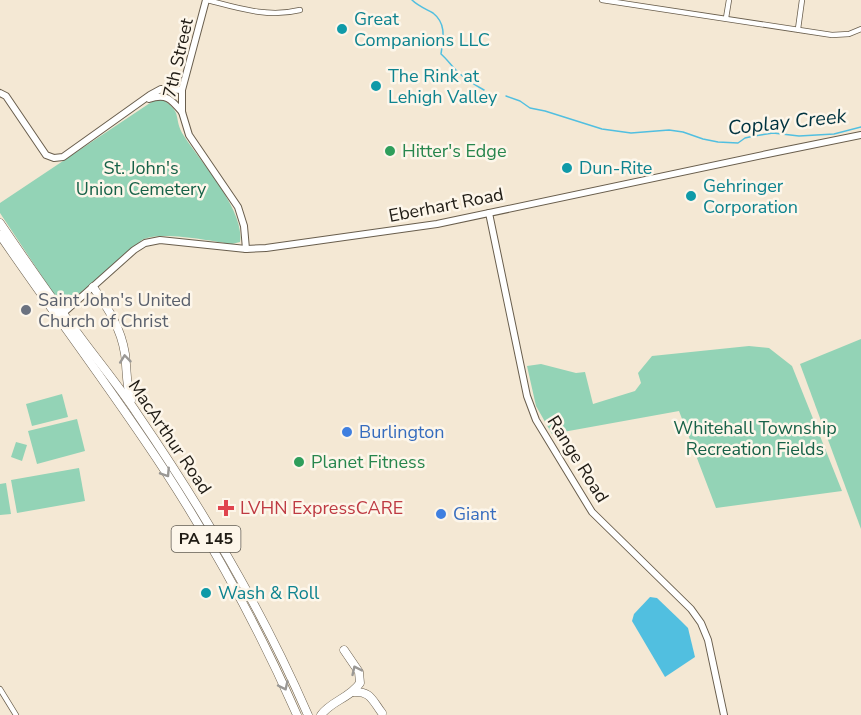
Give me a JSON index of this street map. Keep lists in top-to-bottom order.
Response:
{
  "streets": {
    "highway": ["MacArthur Road", "PA 145"],
    "street": ["7th Street", "Eberhart Road", "Range Road"]
  },
  "crossings": [
    ["7th Street", "Eberhart Road"],
    ["Eberhart Road", "MacArthur Road"],
    ["Eberhart Road", "Range Road"]
  ],
  "water": ["Coplay Creek"],
  "parks": ["St. John's Union Cemetery", "Whitehall Township Recreation Fields"],
  "places": {
    "other": [
      "Great Companions LLC",
      "The Rink at Lehigh Valley",
      "Hitter's Edge",
      "Dun-Rite",
      "Gehringer Corporation",
      "Saint John's United Church of Christ",
      "Burlington",
      "Planet Fitness",
      "Giant",
      "Wash & Roll"
    ],
    "health": ["LVHN ExpressCARE"]
  }
}
